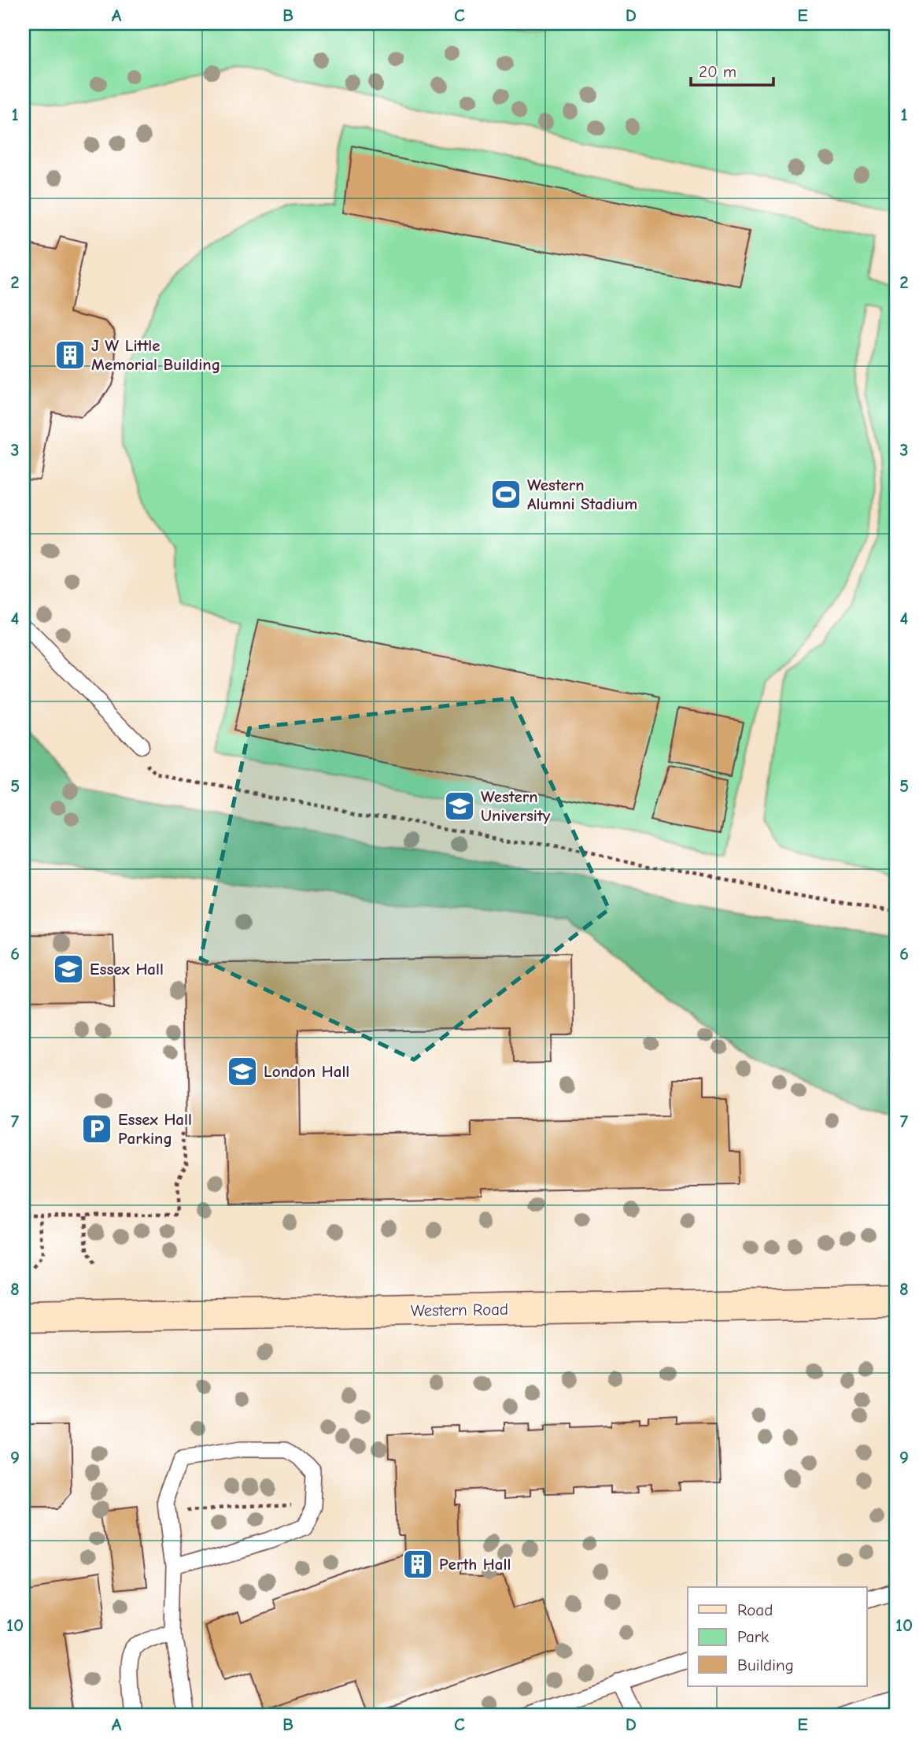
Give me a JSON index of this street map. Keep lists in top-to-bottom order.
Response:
{
  "streets": {
    "main road": ["Western Road"]
  },
  "places": {
    "building": ["J W Little Memorial Building", "Perth Hall"],
    "sports": ["Western Alumni Stadium"],
    "school or university": ["Western University", "Essex Hall", "London Hall"],
    "parking": ["Essex Hall Parking"]
  },
  "legend": ["Road", "Park", "Building"],
  "scale_bar": "20 m",
  "grid": {
    "columns": [
      "A",
      "B",
      "C",
      "D",
      "E"
    ],
    "rows": [
      "1",
      "2",
      "3",
      "4",
      "5",
      "6",
      "7",
      "8",
      "9",
      "10"
    ]
  }
}
